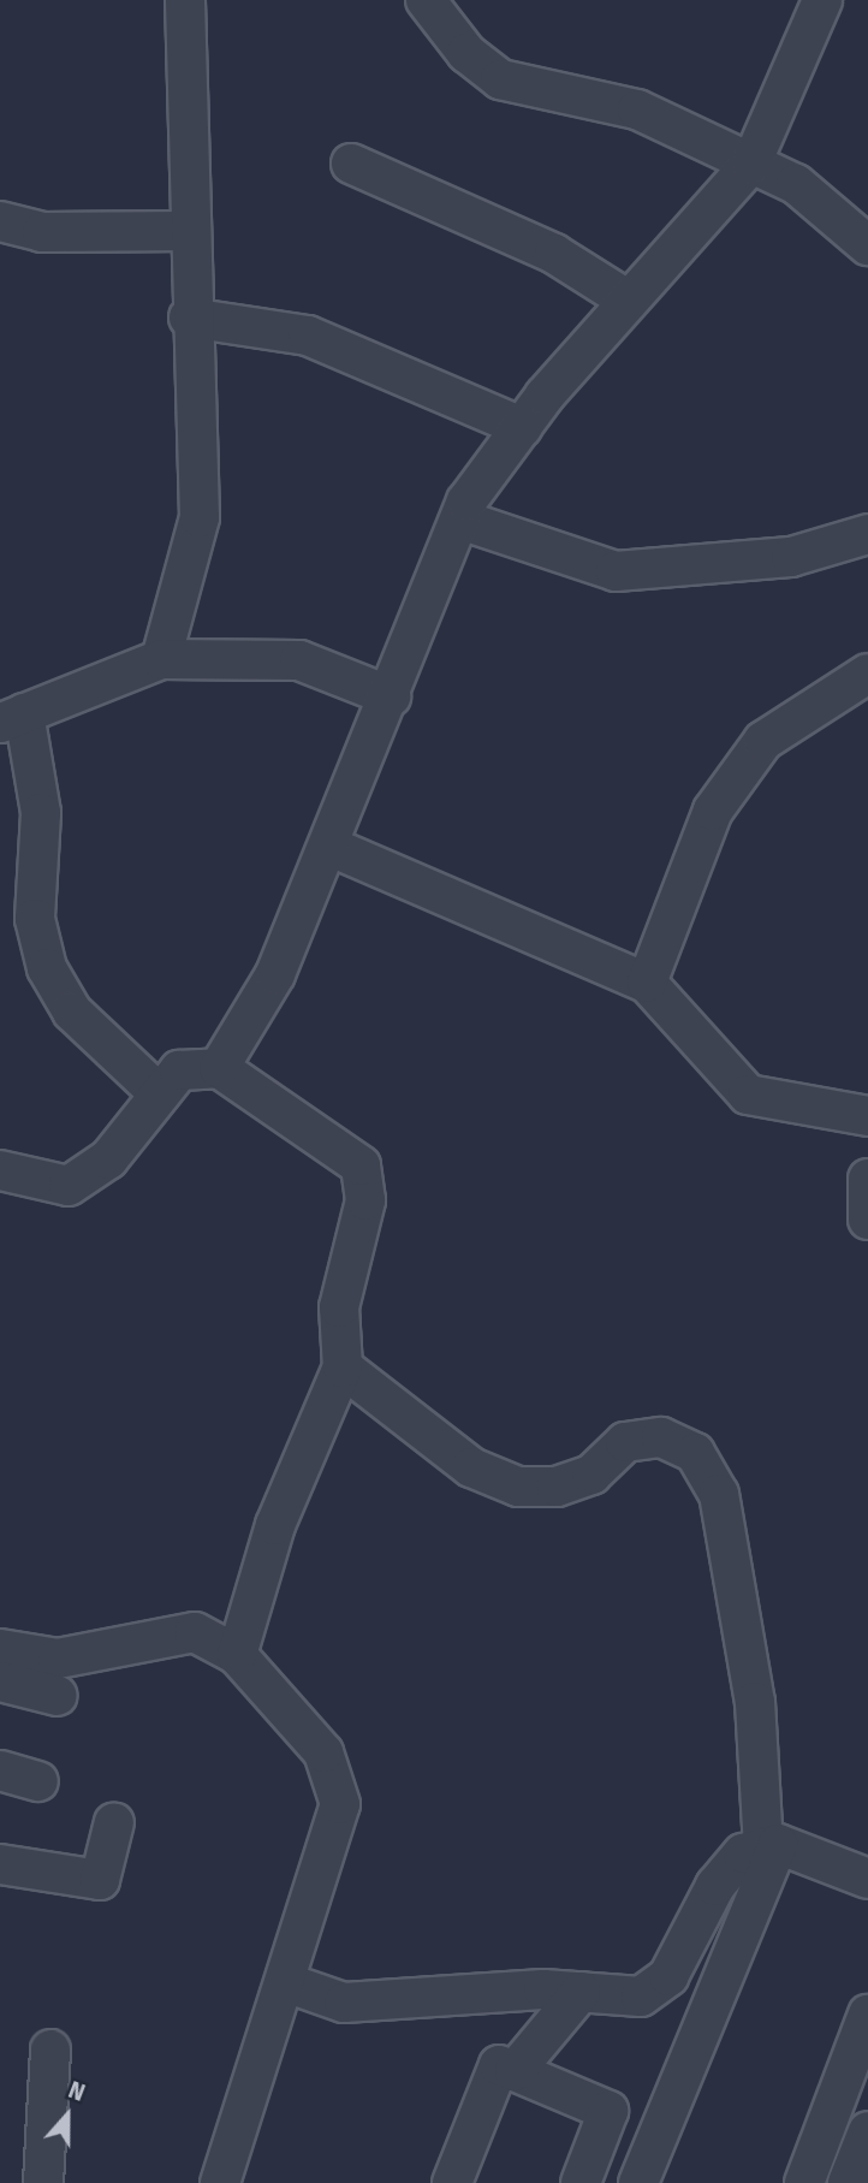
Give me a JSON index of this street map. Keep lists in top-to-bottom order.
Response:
{
  "north": "top"
}
